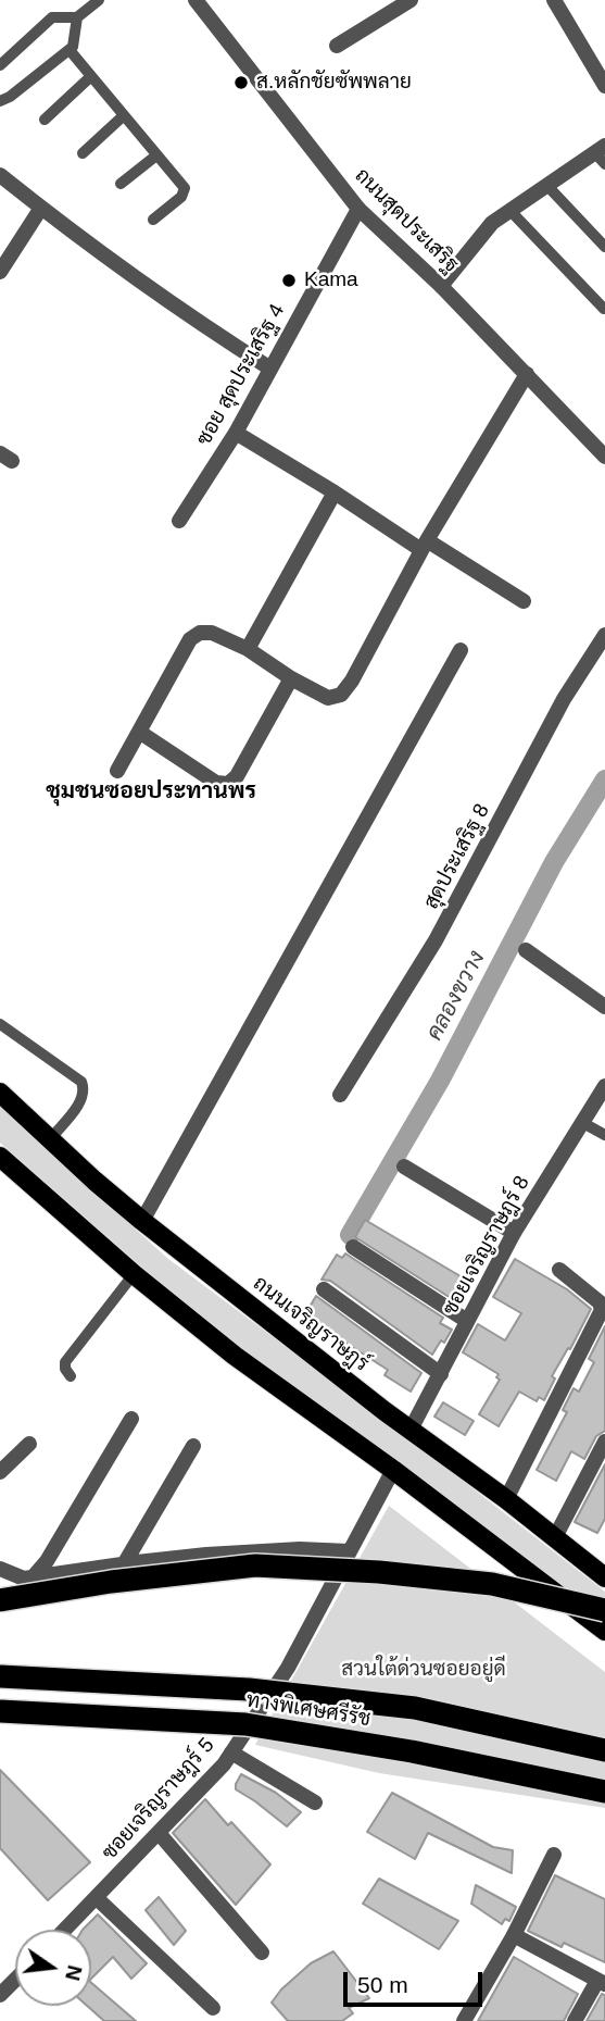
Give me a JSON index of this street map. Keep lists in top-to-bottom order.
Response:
{
  "streets": {
    "highway": ["ทางพิเศษศรีรัช"],
    "main road": ["ถนนเจริญราษฎร์"],
    "street": [
      "ถนนสุดประเสริฐ",
      "ซอย สุดประเสริฐ 4",
      "สุดประเสริฐ 8",
      "ซอยเจริญราษฎร์ 8",
      "ซอยเจริญราษฎร์ 5"
    ]
  },
  "crossings": [
    ["ถนนสุดประเสริฐ", "ซอย สุดประเสริฐ 4"],
    ["ซอยเจริญราษฎร์ 8", "ถนนเจริญราษฎร์"]
  ],
  "districts": ["ชุมชนซอยประทานพร"],
  "water": ["คลองขวาง"],
  "parks": ["สวนใต้ด่วนซอยอยู่ดี"],
  "places": ["ส.หลักชัยซัพพลาย", "Kama"],
  "scale_bar": "50 m",
  "north": "right"
}
